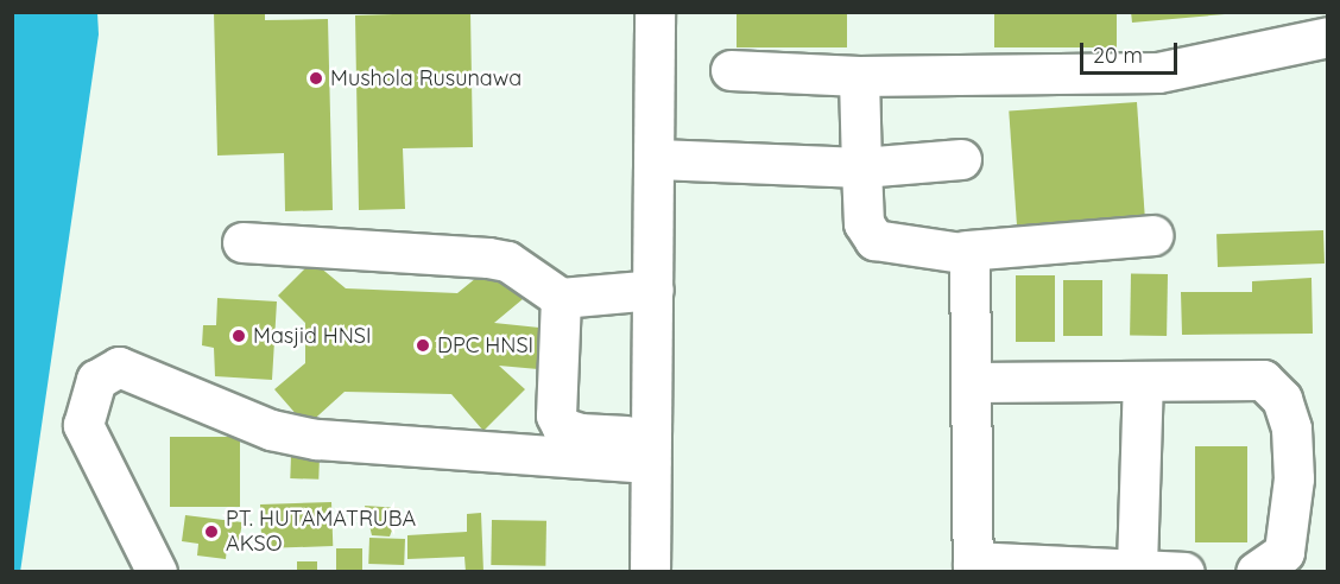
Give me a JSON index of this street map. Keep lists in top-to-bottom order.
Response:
{
  "places": [
    "Mushola Rusunawa",
    "Masjid HNSI",
    "DPC HNSI",
    "PT. HUTAMATRUBA AKSO"
  ],
  "scale_bar": "20 m"
}
